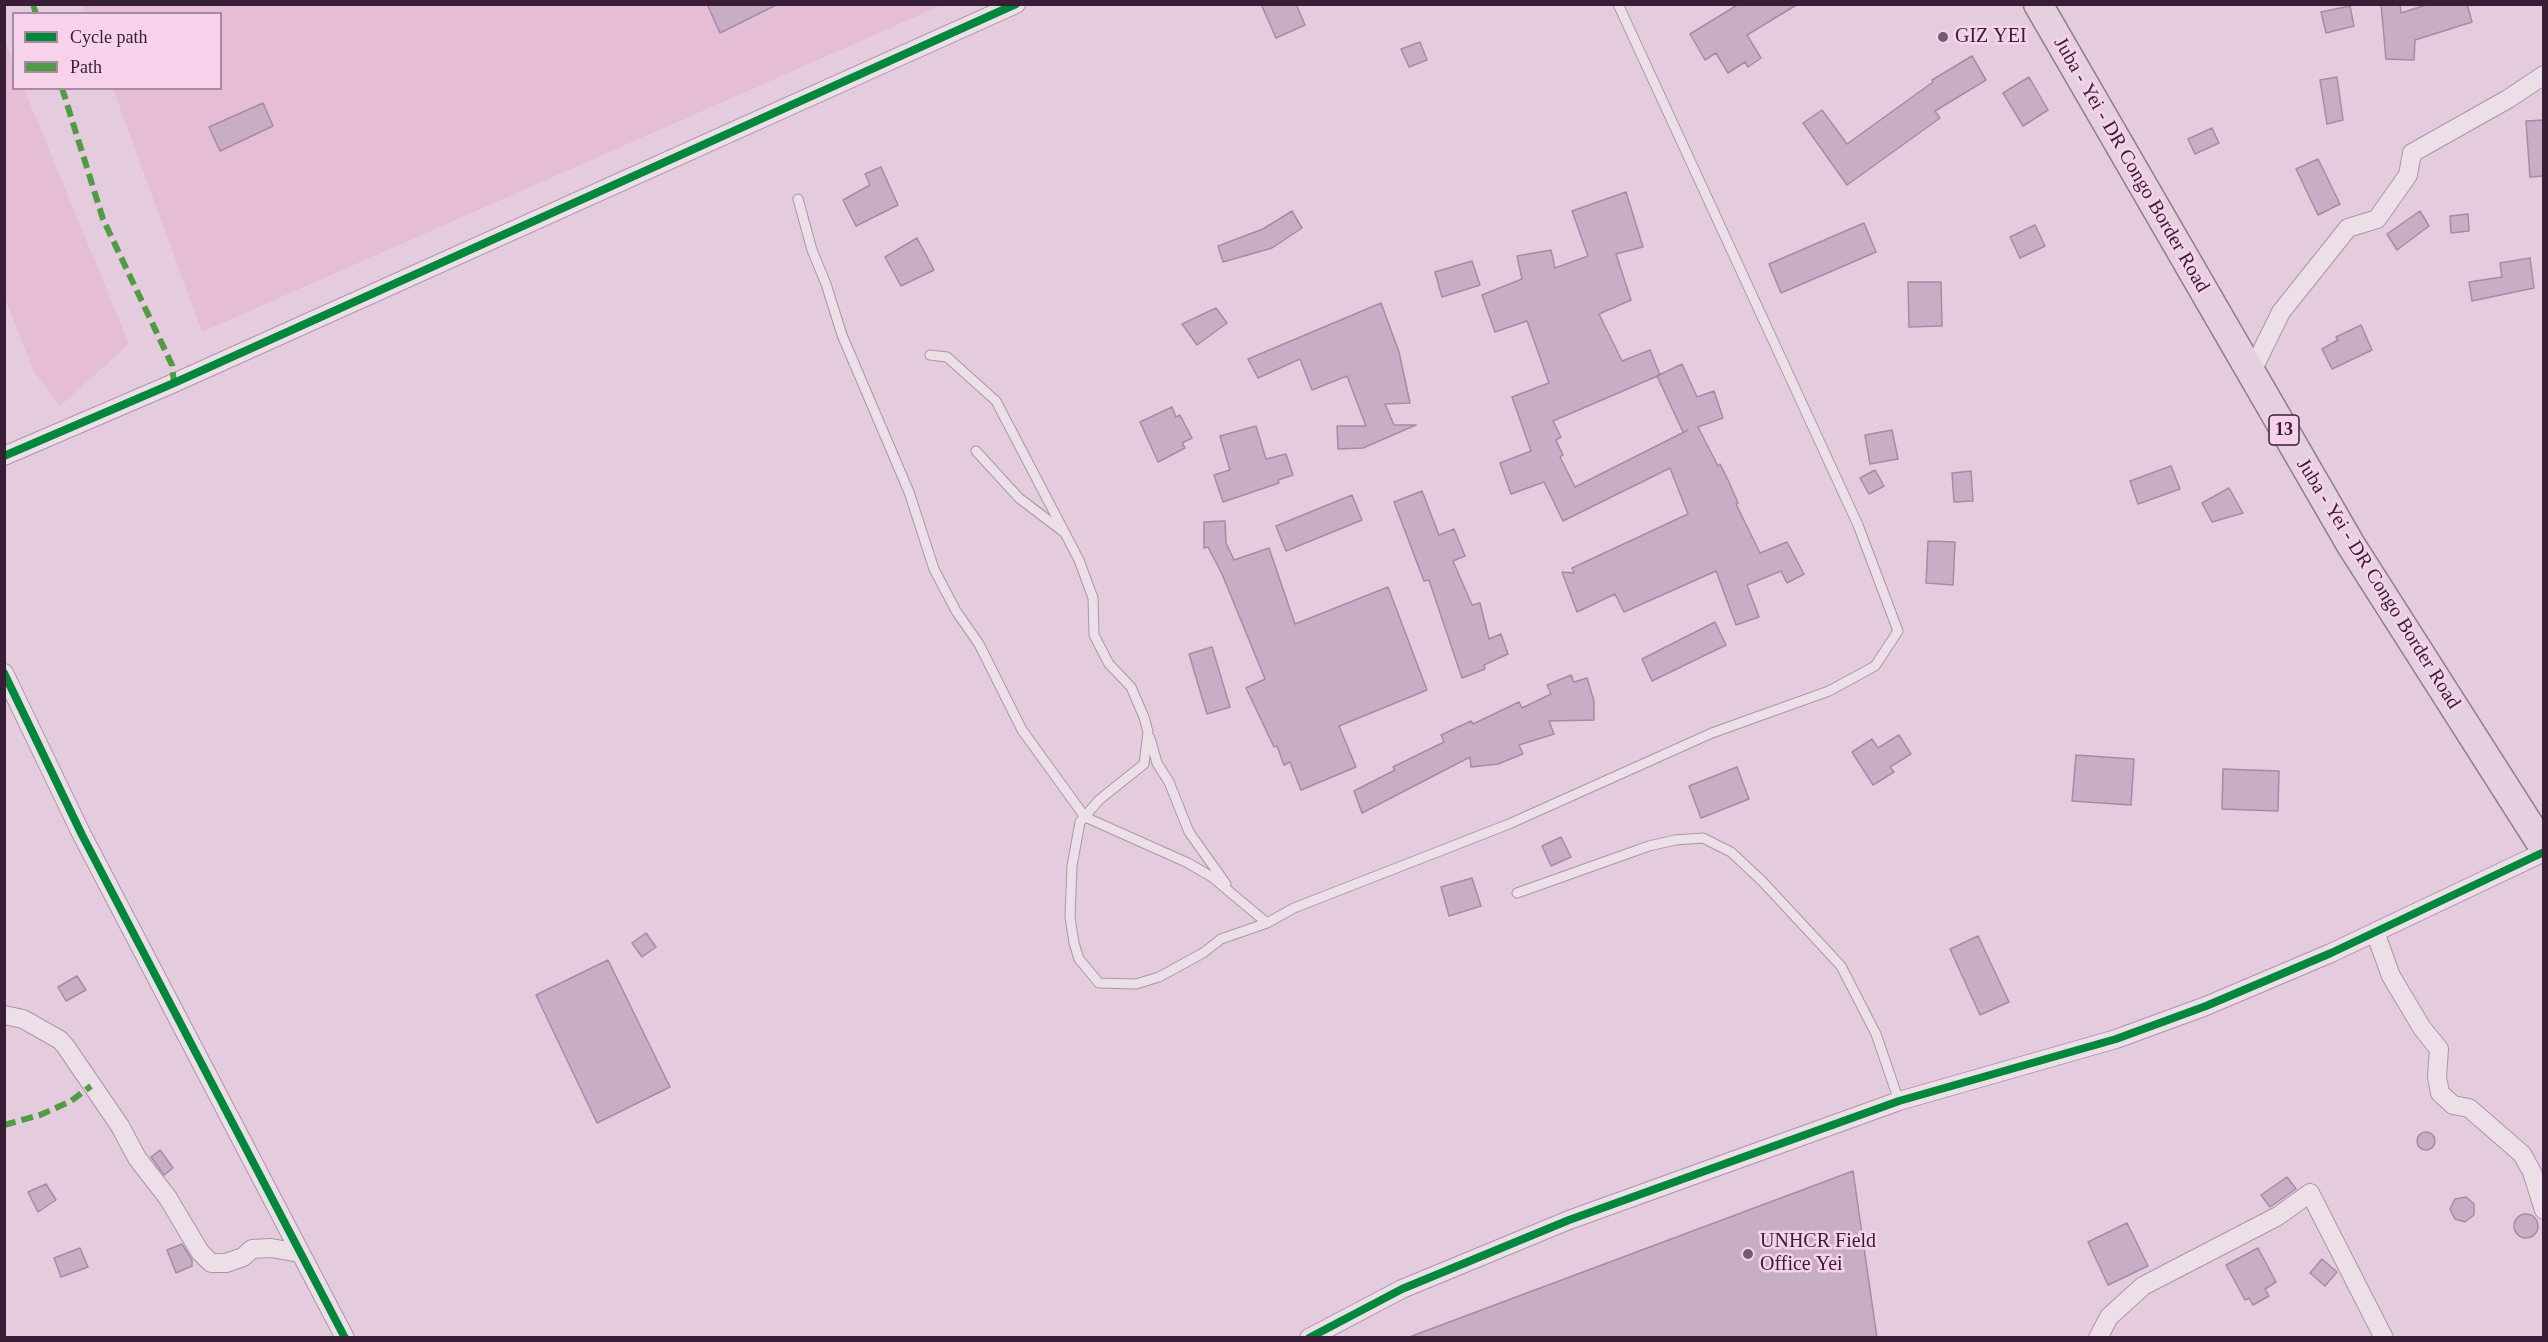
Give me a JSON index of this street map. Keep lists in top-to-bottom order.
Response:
{
  "streets": {
    "main road": ["Juba - Yei - DR Congo Border Road", "13"]
  },
  "places": ["GIZ YEI", "UNHCR Field Office Yei"],
  "legend": ["Cycle path", "Path"]
}
